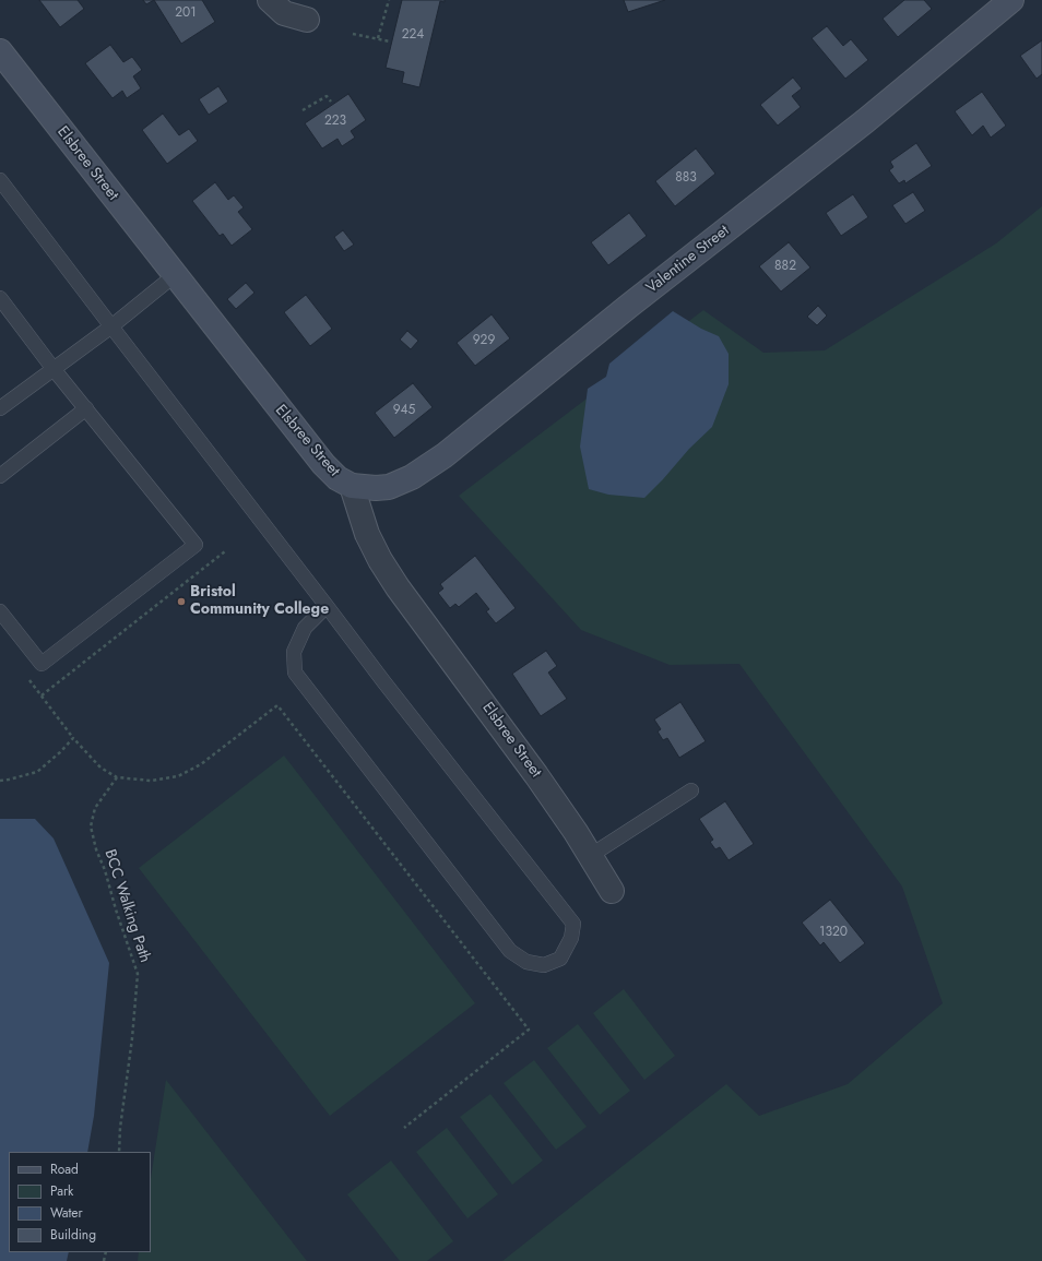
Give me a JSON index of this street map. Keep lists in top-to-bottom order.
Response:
{
  "streets": {
    "street": ["Elsbree Street", "Valentine Street"],
    "path": ["BCC Walking Path"]
  },
  "crossings": [
    ["Elsbree Street", "Valentine Street"]
  ],
  "places": ["Bristol Community College"],
  "house_numbers": [
    "201",
    "224",
    "223",
    "883",
    "882",
    "929",
    "945",
    "1320"
  ],
  "legend": [
    "Road",
    "Park",
    "Water",
    "Building"
  ]
}
